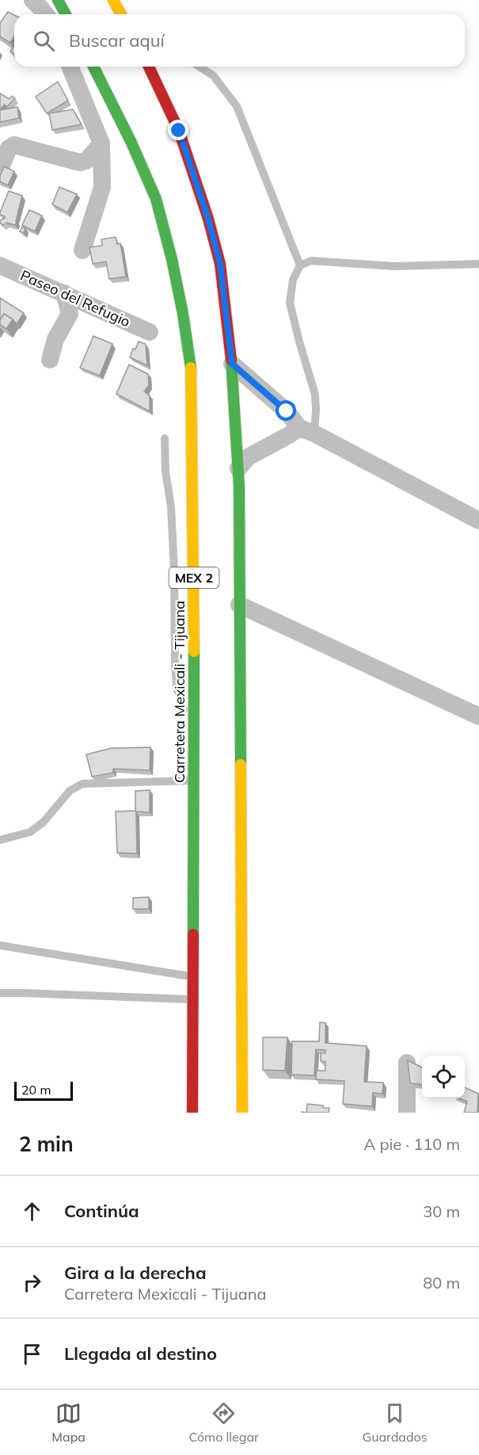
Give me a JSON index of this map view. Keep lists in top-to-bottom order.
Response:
{
  "streets": {
    "main road": ["MEX 2", "Carretera Mexicali - Tijuana"],
    "street": ["Paseo del Refugio"]
  },
  "scale_bar": "20 m",
  "page": {
    "search": "Buscar aquí",
    "scale": "20 m",
    "heading": ["2 min", "A pie · 110 m"],
    "list": [
      ["Continúa", "30 m"],
      ["Gira a la derecha", "Carretera Mexicali - Tijuana", "80 m"],
      "Llegada al destino"
    ],
    "nav": ["Mapa", "Cómo llegar", "Guardados"]
  }
}
